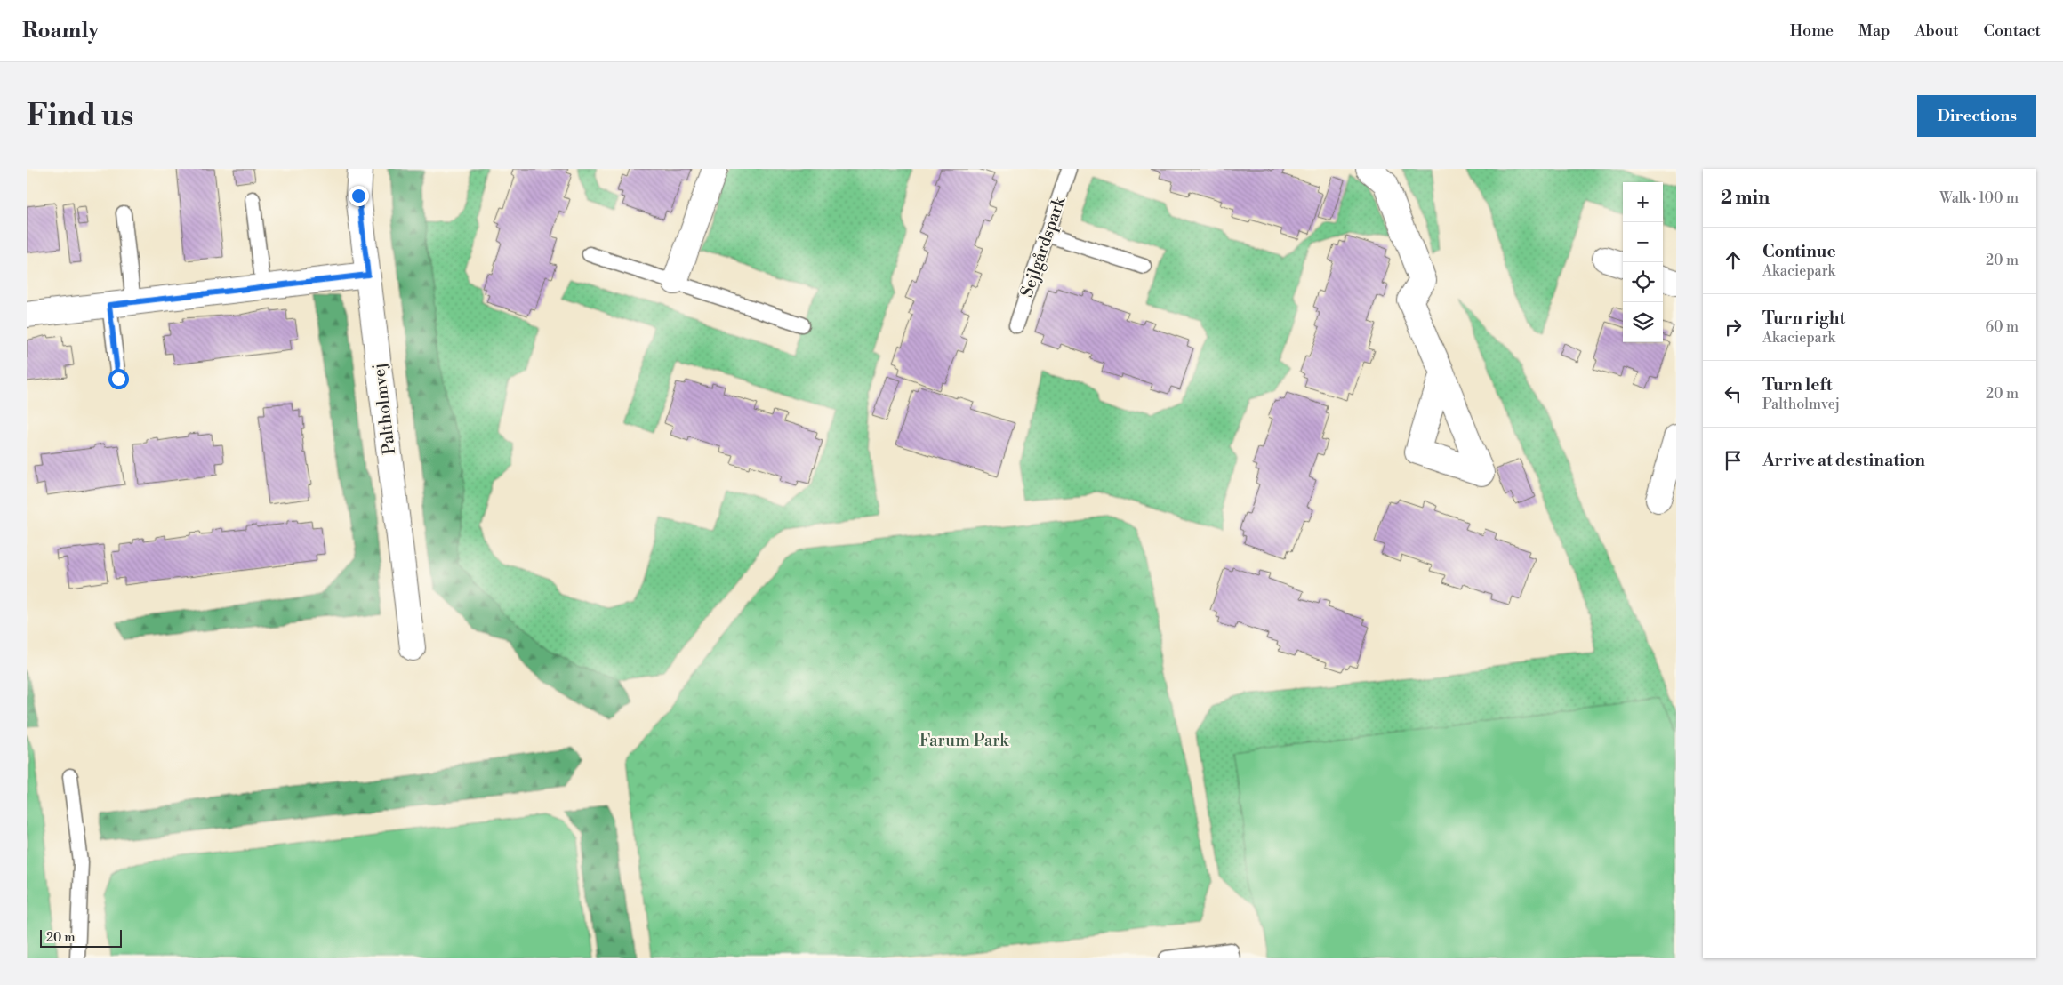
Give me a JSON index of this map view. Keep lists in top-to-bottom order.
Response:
{
  "streets": {
    "street": ["Paltholmvej"],
    "lane": ["Sejlgårdspark"]
  },
  "parks": ["Farum Park"],
  "scale_bar": "20 m",
  "page": {
    "header": "Roamly",
    "nav": [
      "Home",
      "Map",
      "About",
      "Contact"
    ],
    "buttons": "Directions",
    "title": "Find us",
    "heading": ["2 min", "Walk · 100 m"],
    "map_buttons": ["+", "−"],
    "list": [
      ["Continue", "Akaciepark", "20 m"],
      ["Turn right", "Akaciepark", "60 m"],
      ["Turn left", "Paltholmvej", "20 m"],
      "Arrive at destination"
    ],
    "scale": "20 m"
  }
}
